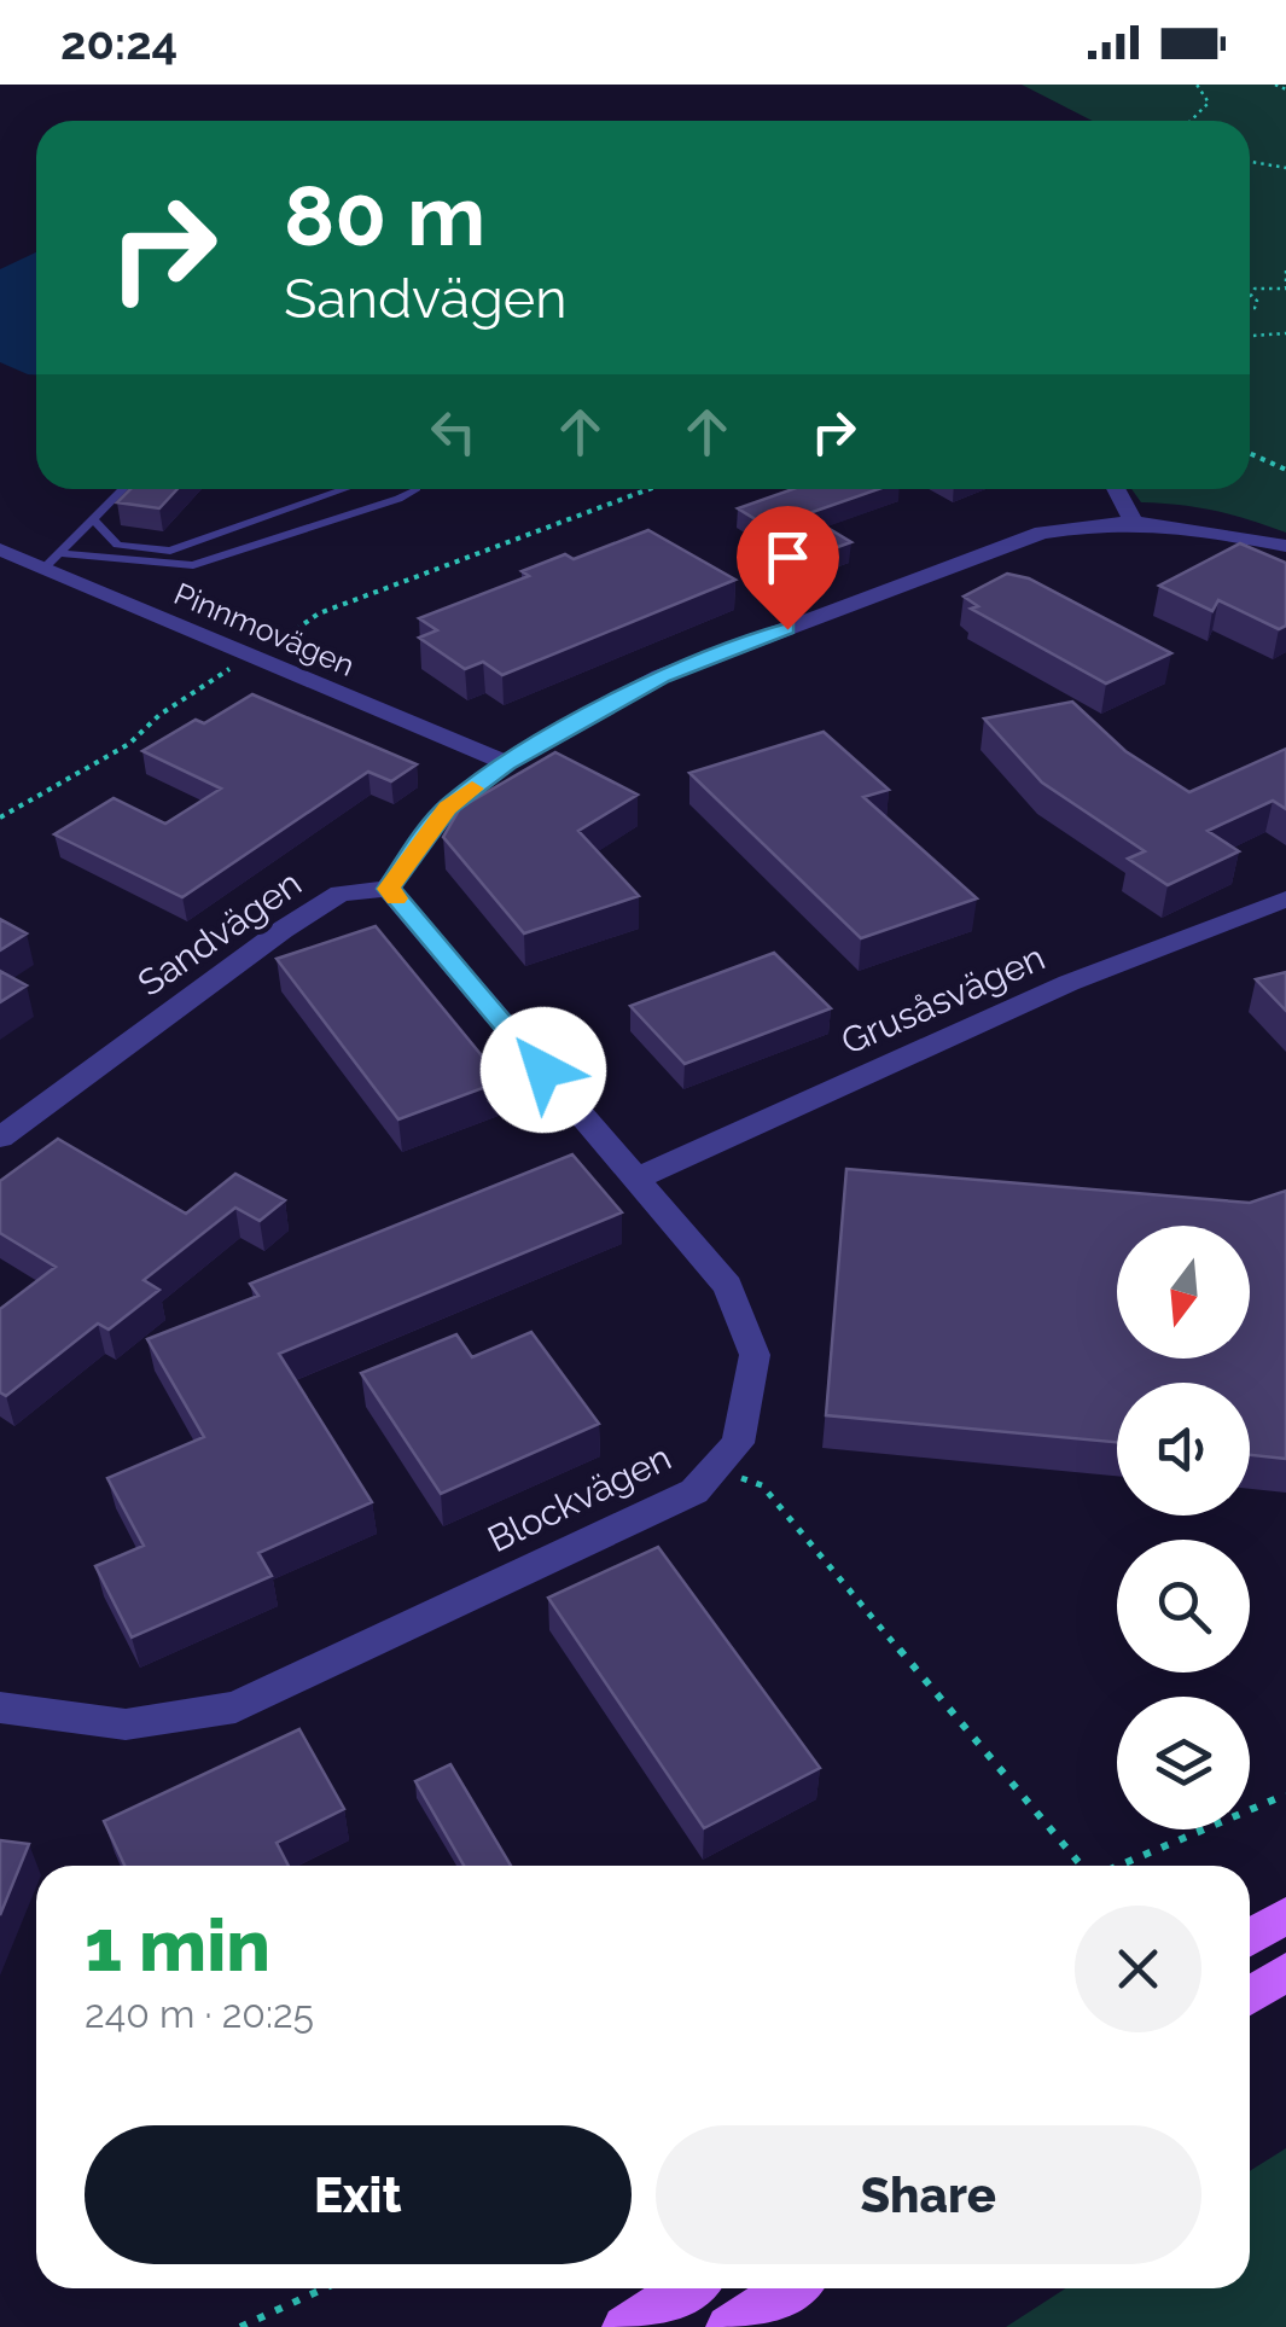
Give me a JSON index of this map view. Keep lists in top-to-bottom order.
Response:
{
  "streets": {
    "street": [
      "Pinnmovägen",
      "Sandvägen",
      "Grusåsvägen",
      "Blockvägen"
    ]
  },
  "crossings": [
    ["Sandvägen", "Blockvägen"],
    ["Grusåsvägen", "Blockvägen"]
  ],
  "north": "bottom",
  "page": {
    "status": "20:24",
    "turn": ["80 m", "Sandvägen"],
    "heading": ["1 min", "240 m · 20:25"],
    "buttons": ["Exit", "Share"]
  }
}
